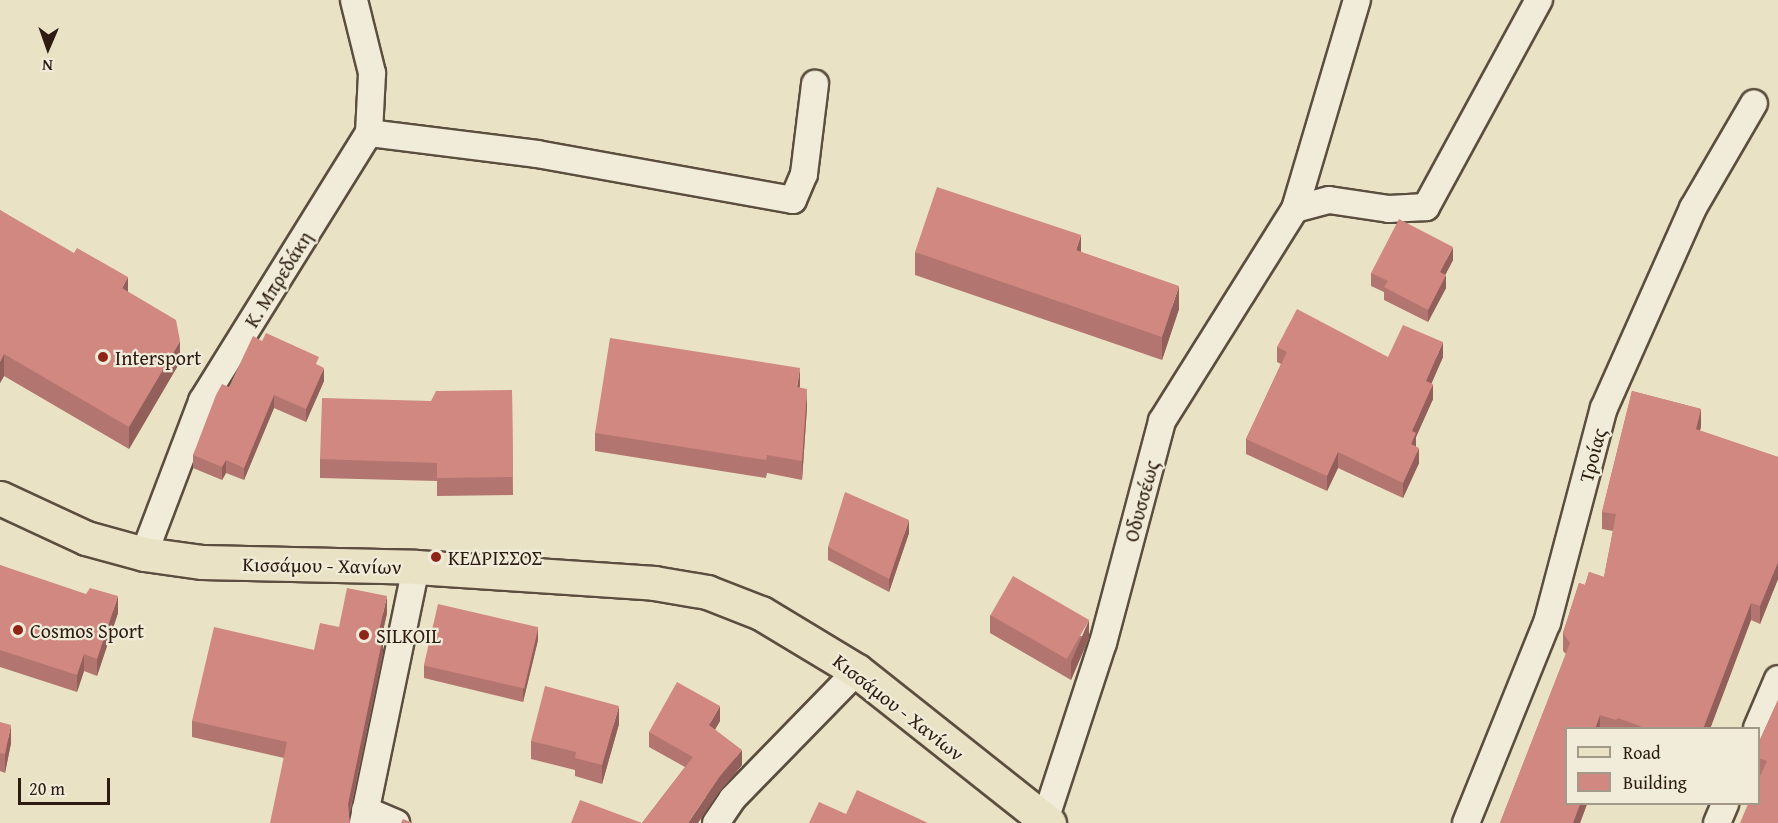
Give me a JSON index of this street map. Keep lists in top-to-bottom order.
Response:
{
  "streets": {
    "main road": ["Κισσάμου - Χανίων"],
    "street": ["Κ. Μπρεδάκη", "Τροίας", "Οδυσσέως"]
  },
  "crossings": [
    ["Κ. Μπρεδάκη", "Κισσάμου - Χανίων"],
    ["Οδυσσέως", "Κισσάμου - Χανίων"]
  ],
  "places": [
    "Intersport",
    "ΚΕΔΡΙΣΣΟΣ",
    "Cosmos Sport",
    "SILKOIL"
  ],
  "legend": ["Road", "Building"],
  "scale_bar": "20 m",
  "north": "bottom"
}
